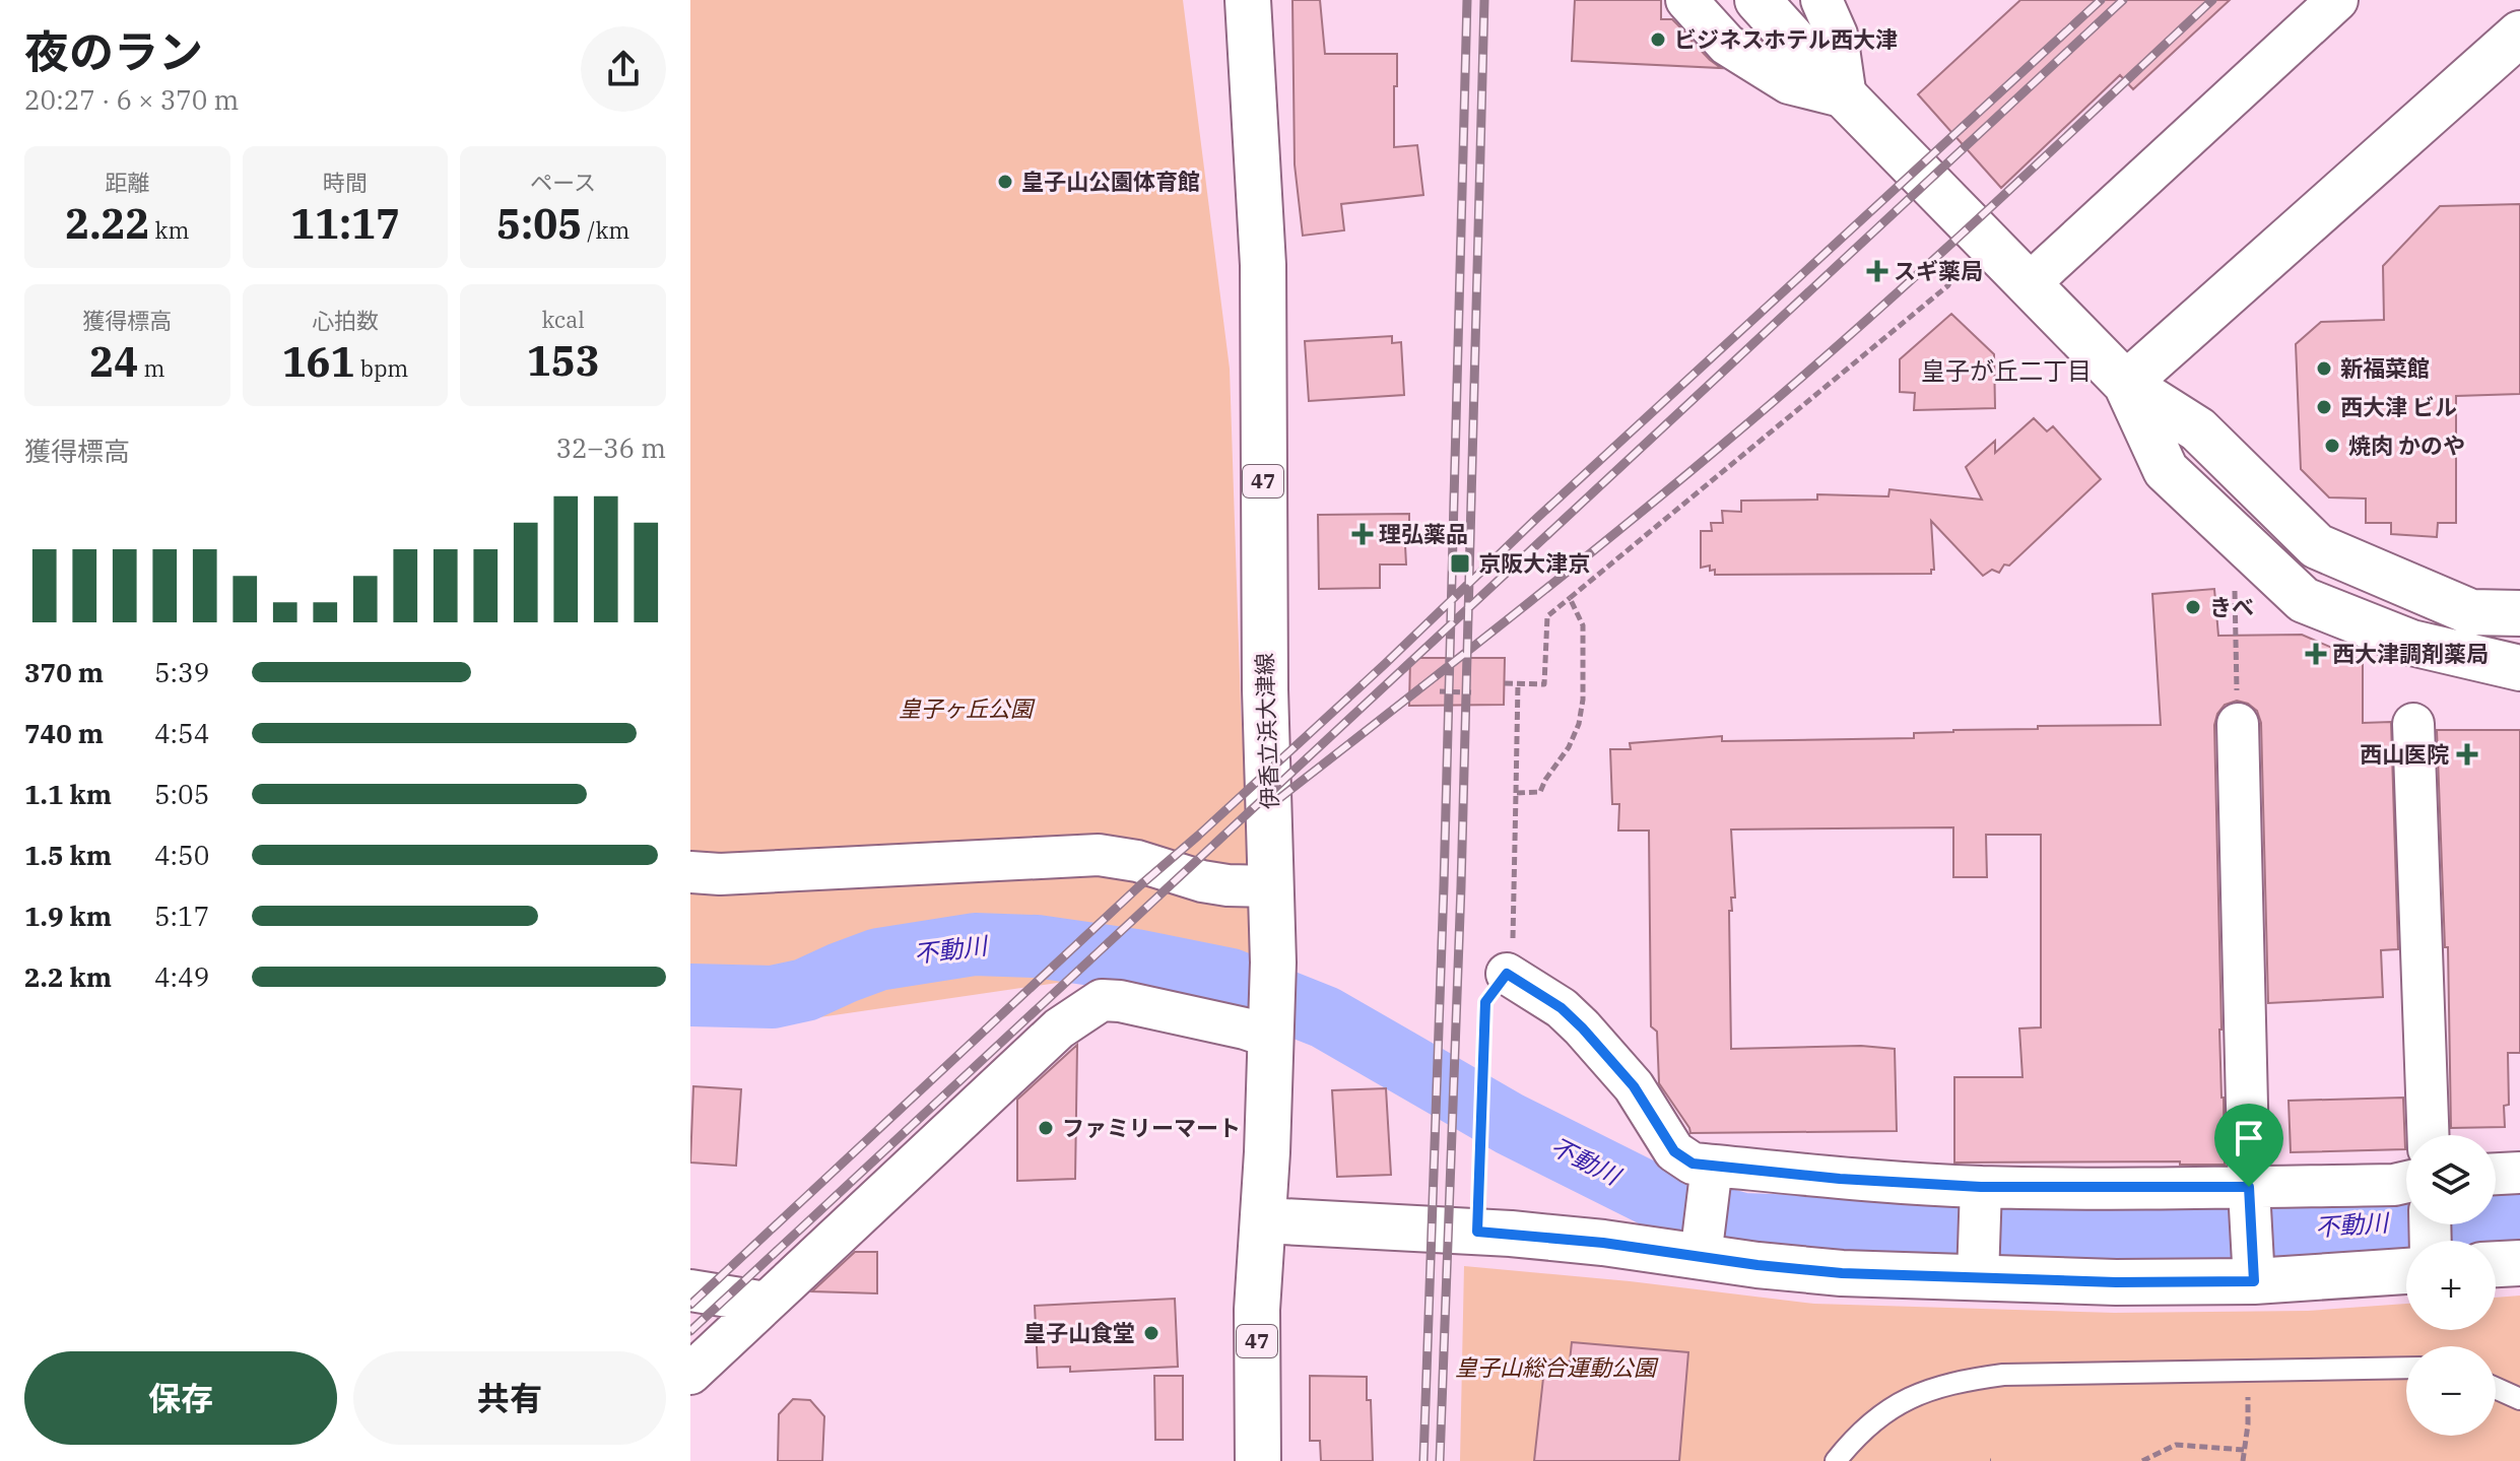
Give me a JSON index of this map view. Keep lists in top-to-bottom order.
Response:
{
  "streets": {
    "street": ["47", "伊香立浜大津線"]
  },
  "districts": ["皇子が丘二丁目"],
  "water": ["不動川"],
  "parks": ["皇子ヶ丘公園", "皇子山総合運動公園"],
  "places": {
    "other": [
      "ビジネスホテル西大津",
      "皇子山公園体育館",
      "新福菜館",
      "西大津 ビル",
      "焼肉 かのや",
      "きべ",
      "ファミリーマート",
      "皇子山食堂"
    ],
    "health": [
      "スギ薬局",
      "理弘薬品",
      "西大津調剤薬局",
      "西山医院"
    ],
    "transit": ["京阪大津京"]
  },
  "page": {
    "heading": ["夜のラン", "20:27 · 6 × 370 m"],
    "stats": [
      ["距離", "2.22 km"],
      ["時間", "11:17"],
      ["ペース", "5:05 /km"],
      ["獲得標高", "24 m"],
      ["心拍数", "161 bpm"],
      ["kcal", "153"]
    ],
    "chart": ["獲得標高", "32–36 m"],
    "list": [
      {
        "name": "370 m",
        "note": "5:39"
      },
      {
        "name": "740 m",
        "note": "4:54"
      },
      {
        "name": "1.1 km",
        "note": "5:05"
      },
      {
        "name": "1.5 km",
        "note": "4:50"
      },
      {
        "name": "1.9 km",
        "note": "5:17"
      },
      {
        "name": "2.2 km",
        "note": "4:49"
      }
    ],
    "map_buttons": ["+", "−"],
    "buttons": ["保存", "共有"]
  }
}
